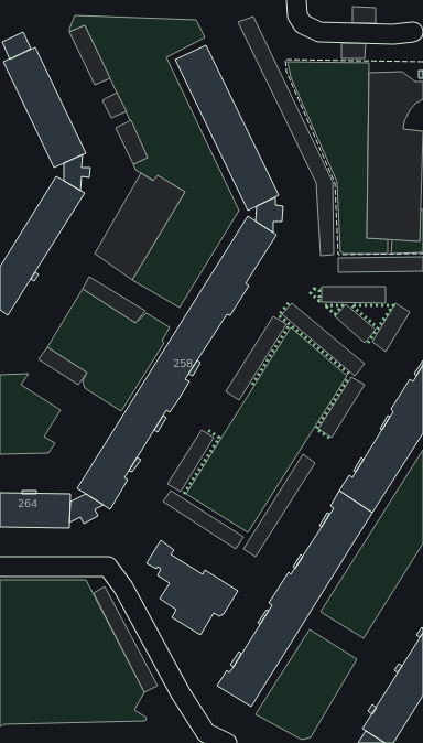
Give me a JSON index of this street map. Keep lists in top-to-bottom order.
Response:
{
  "house_numbers": ["258", "264"]
}
